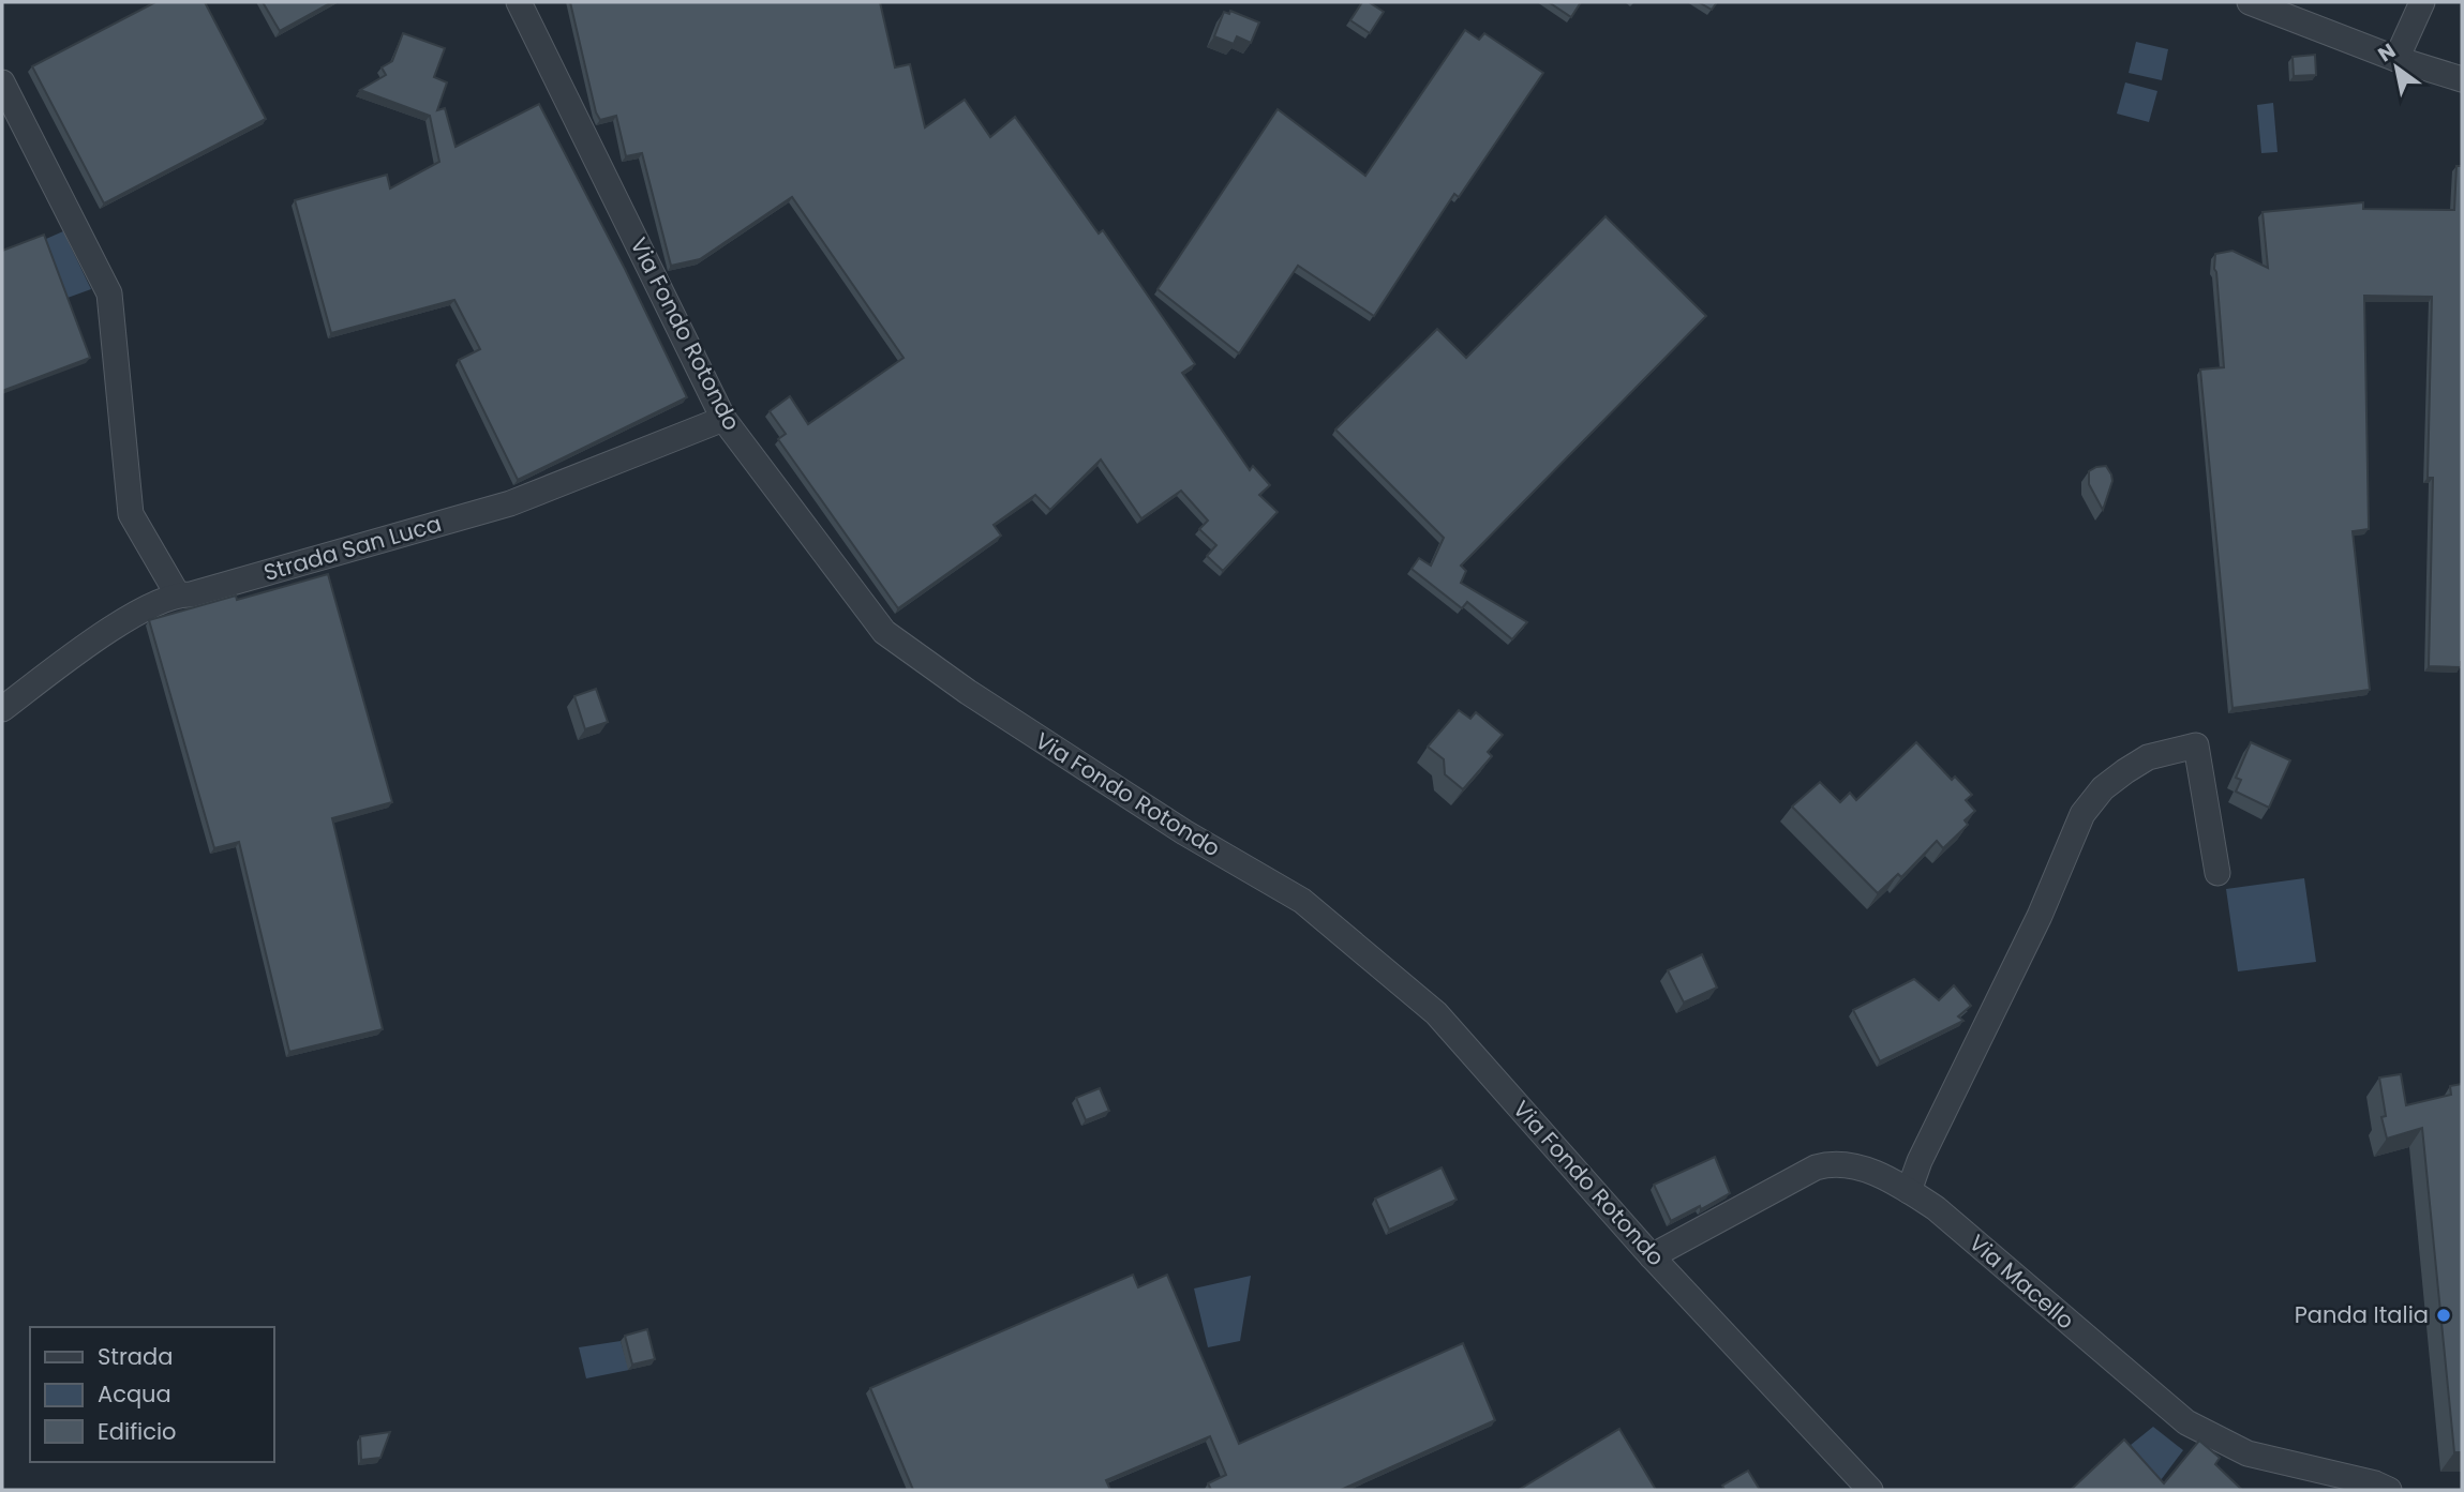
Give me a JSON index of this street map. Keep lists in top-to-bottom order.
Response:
{
  "streets": {
    "street": ["Via Fondo Rotondo", "Strada San Luca", "Via Macello"]
  },
  "crossings": [
    ["Via Fondo Rotondo", "Strada San Luca"],
    ["Via Fondo Rotondo", "Via Macello"]
  ],
  "places": ["Panda Italia"],
  "legend": ["Strada", "Acqua", "Edificio"],
  "north": "top left"
}
